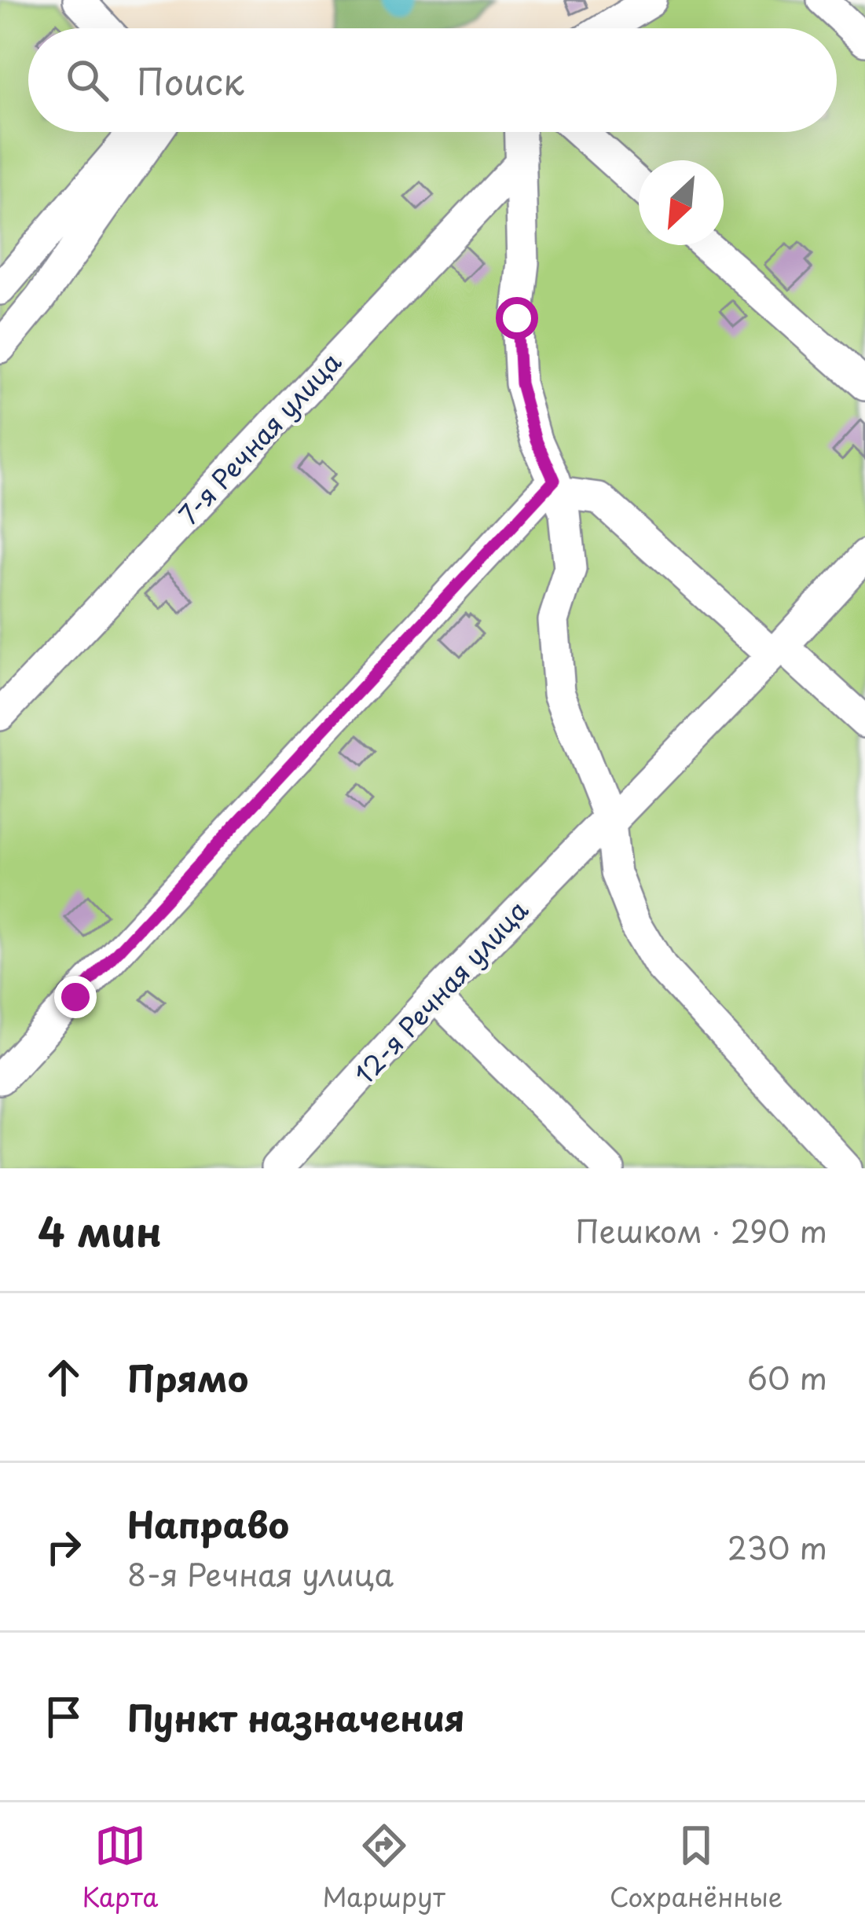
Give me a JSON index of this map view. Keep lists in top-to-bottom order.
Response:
{
  "streets": {
    "street": ["7-я Речная улица", "12-я Речная улица"]
  },
  "north": "bottom left",
  "page": {
    "search": "Поиск",
    "heading": ["4 мин", "Пешком · 290 m"],
    "list": [
      ["Прямо", "60 m"],
      ["Направо", "8-я Речная улица", "230 m"],
      "Пункт назначения"
    ],
    "nav": ["Карта", "Маршрут", "Сохранённые"]
  }
}
